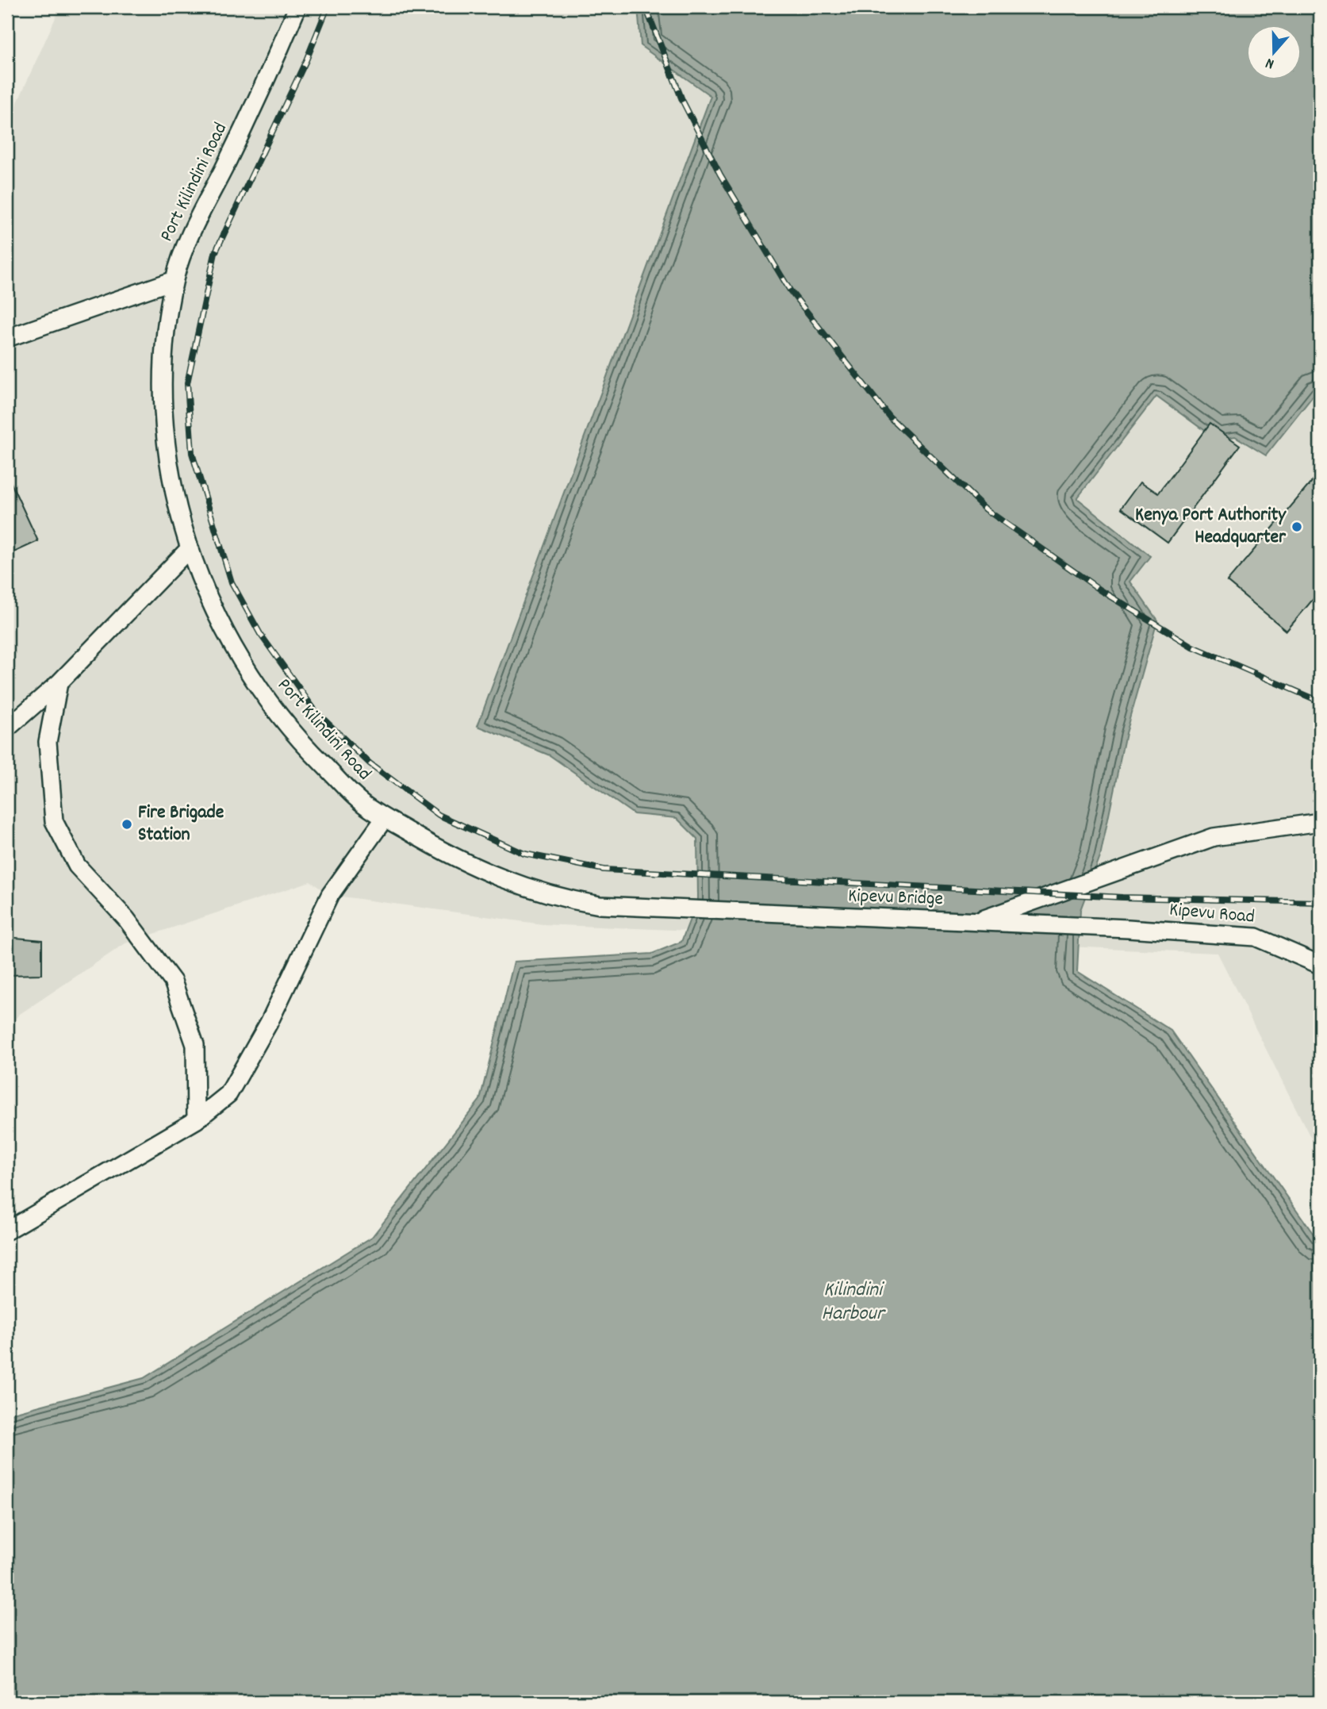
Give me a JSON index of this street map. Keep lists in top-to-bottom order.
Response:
{
  "streets": {
    "lane": ["Port Kilindini Road", "Kipevu Bridge", "Kipevu Road"]
  },
  "crossings": [
    ["Port Kilindini Road", "Kipevu Bridge"],
    ["Kipevu Bridge", "Kipevu Road"]
  ],
  "water": ["Kilindini Harbour"],
  "places": ["Kenya Port Authority Headquarter", "Fire Brigade Station"],
  "north": "bottom"
}
